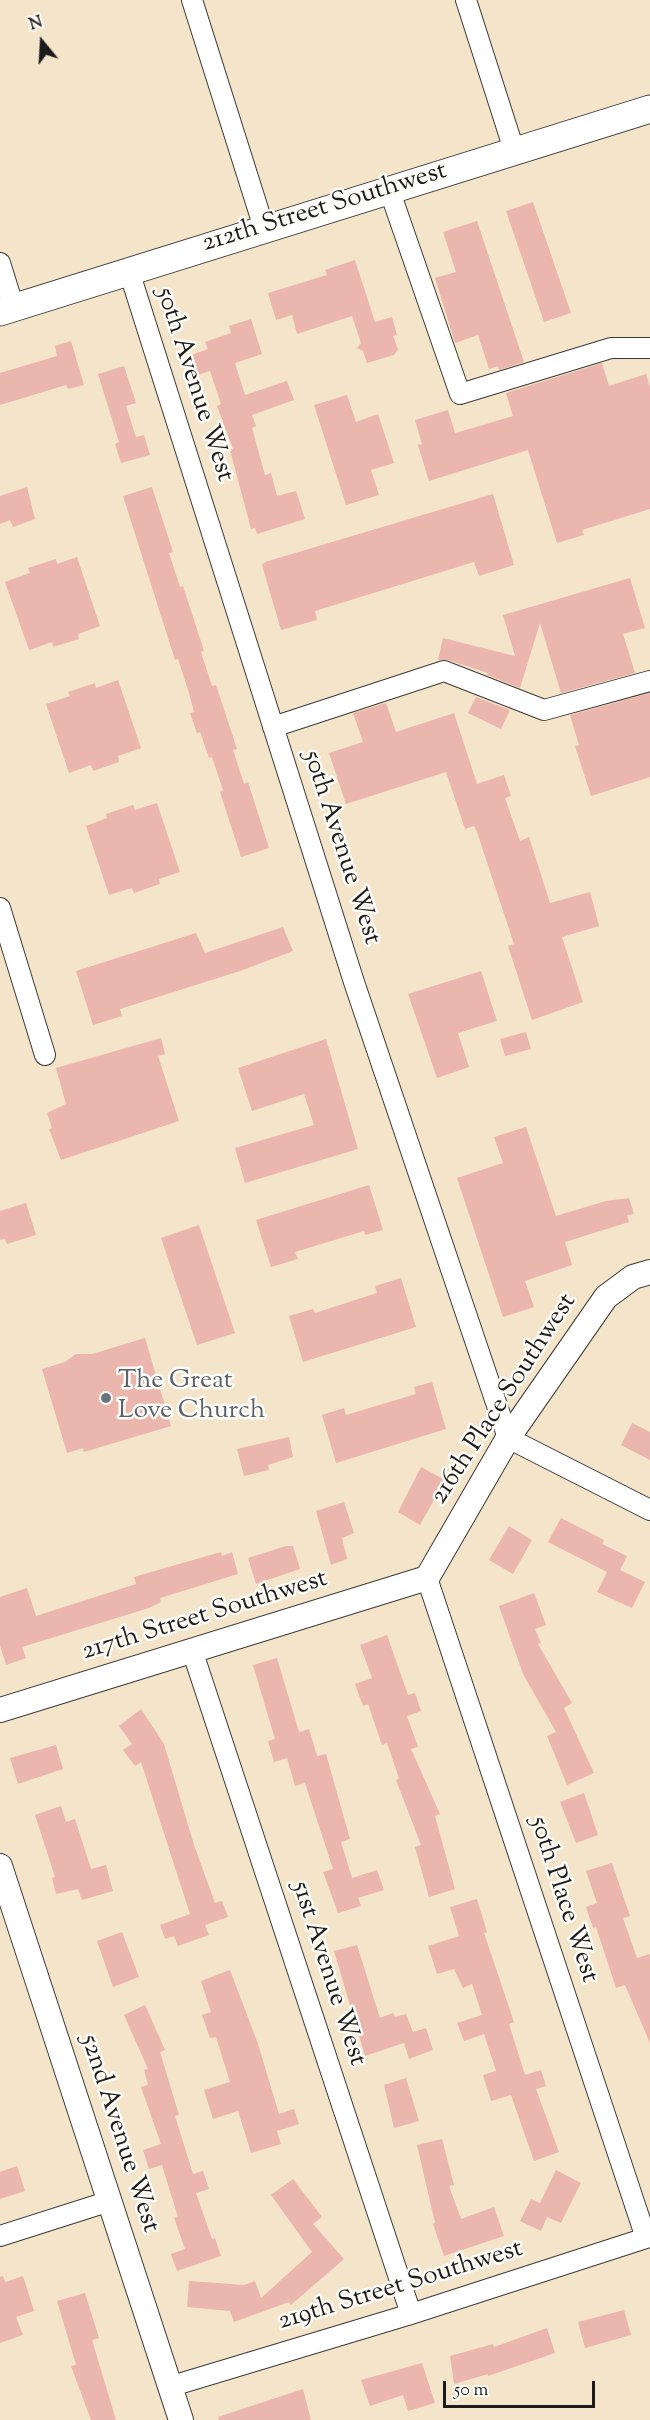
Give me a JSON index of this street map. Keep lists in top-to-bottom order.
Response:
{
  "streets": {
    "main road": ["212th Street Southwest"],
    "street": [
      "50th Avenue West",
      "216th Place Southwest",
      "217th Street Southwest",
      "50th Place West",
      "51st Avenue West",
      "52nd Avenue West",
      "219th Street Southwest"
    ]
  },
  "crossings": [
    ["212th Street Southwest", "50th Avenue West"],
    ["50th Avenue West", "216th Place Southwest"],
    ["216th Place Southwest", "217th Street Southwest"],
    ["216th Place Southwest", "50th Place West"],
    ["217th Street Southwest", "50th Place West"],
    ["217th Street Southwest", "51st Avenue West"],
    ["50th Place West", "219th Street Southwest"],
    ["51st Avenue West", "219th Street Southwest"],
    ["52nd Avenue West", "219th Street Southwest"]
  ],
  "places": ["The Great Love Church"],
  "scale_bar": "50 m",
  "north": "top"
}
